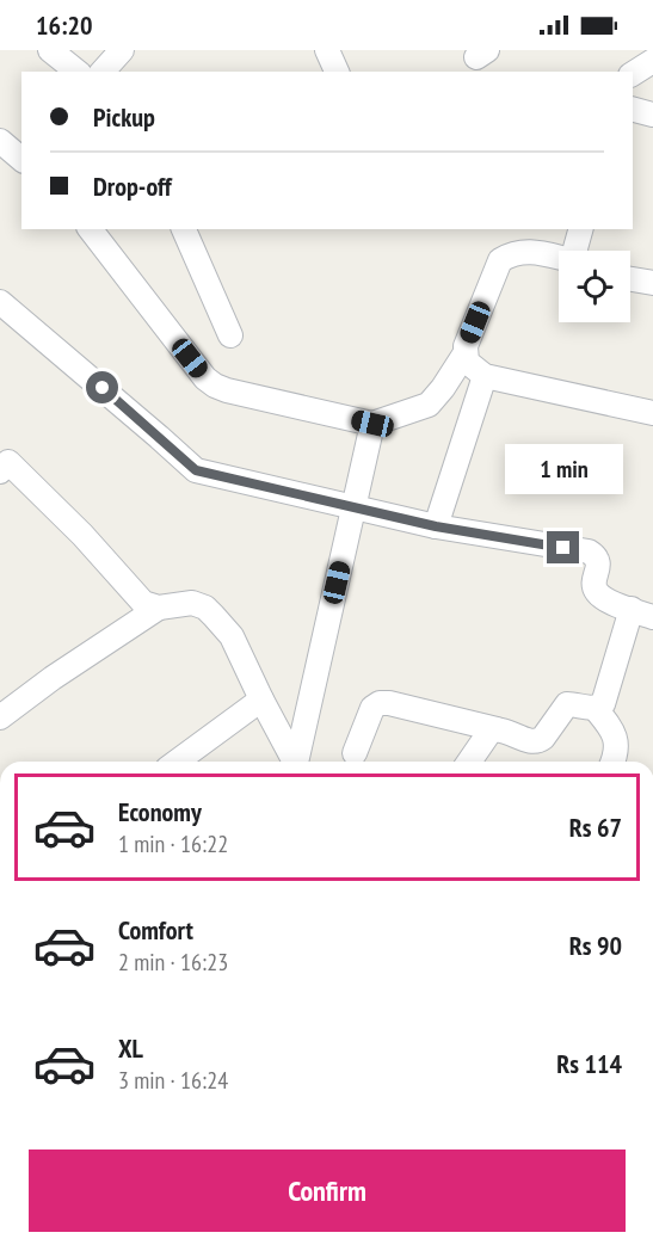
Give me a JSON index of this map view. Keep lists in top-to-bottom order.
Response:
{
  "page": {
    "status": "16:20",
    "banner": ["Pickup", "Drop-off"],
    "bubble": "1 min",
    "list": [
      {
        "name": "Economy",
        "note": "1 min · 16:22",
        "value": "Rs 67"
      },
      {
        "name": "Comfort",
        "note": "2 min · 16:23",
        "value": "Rs 90"
      },
      {
        "name": "XL",
        "note": "3 min · 16:24",
        "value": "Rs 114"
      }
    ],
    "buttons": "Confirm"
  }
}
